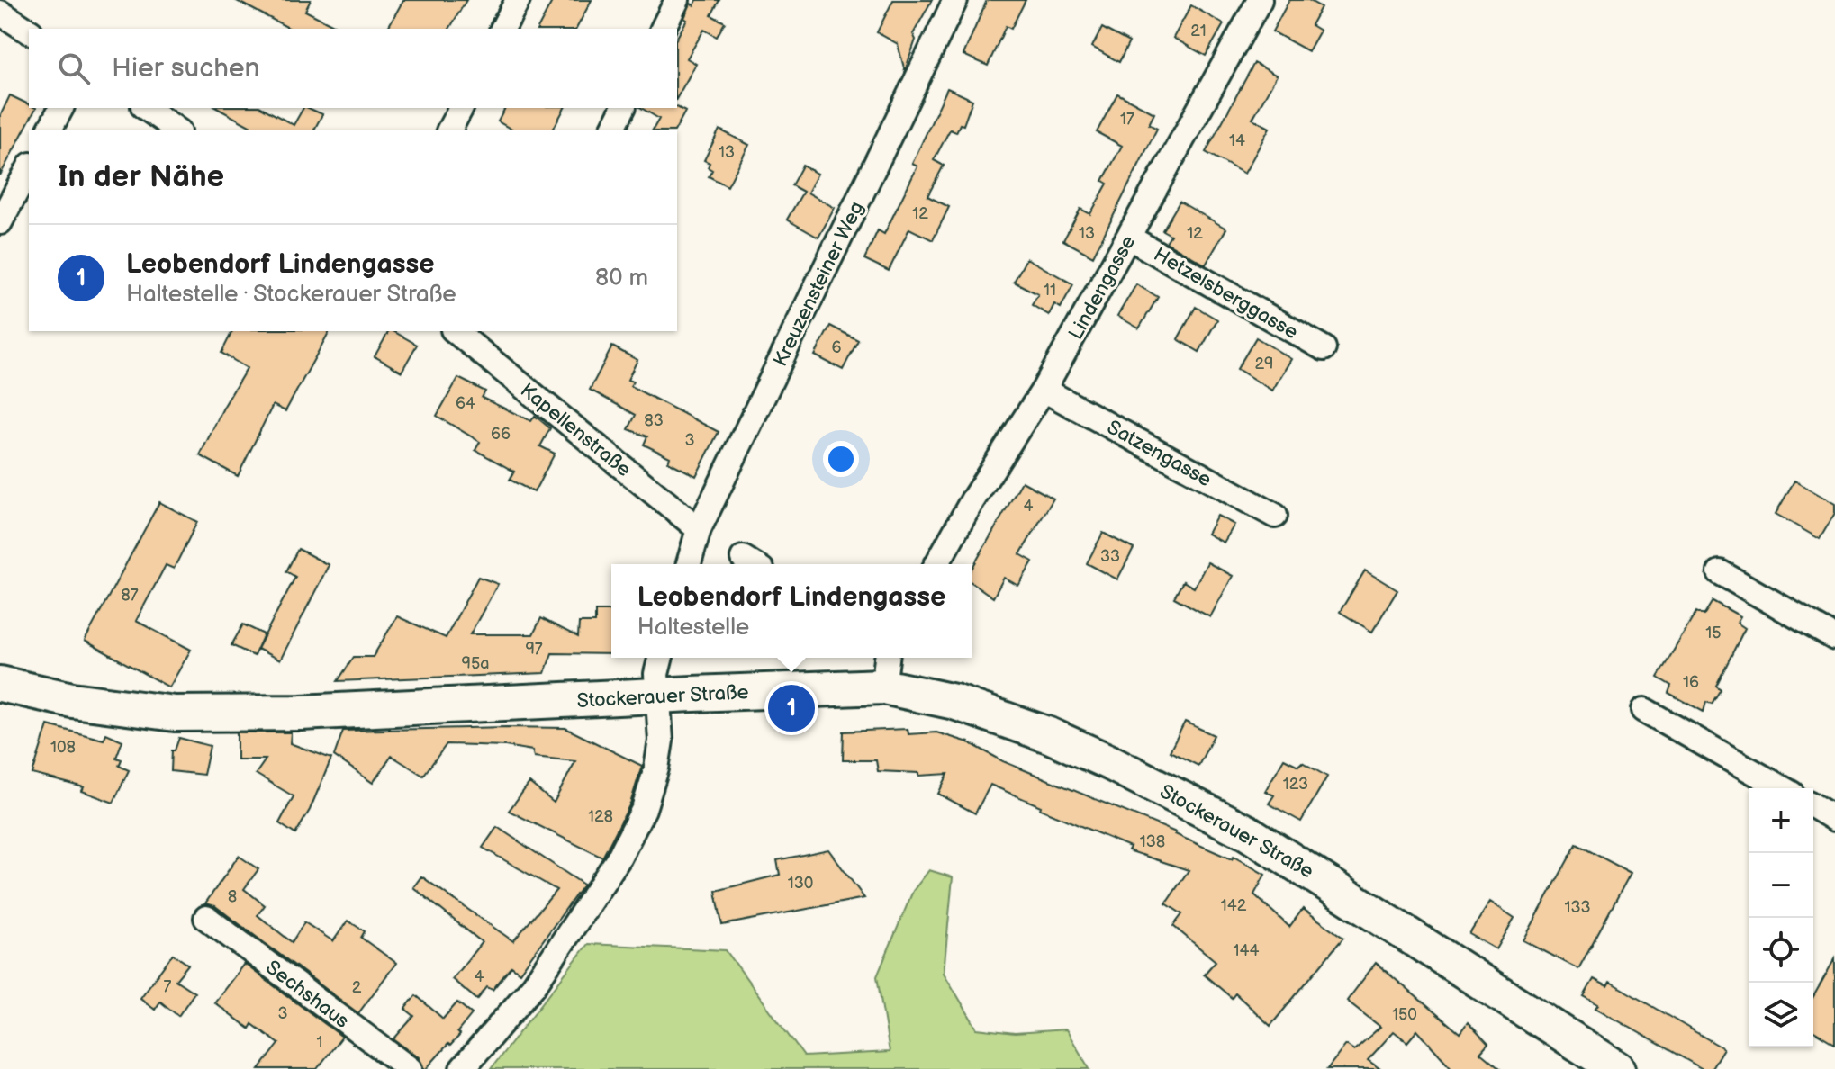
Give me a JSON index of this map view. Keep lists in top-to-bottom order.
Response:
{
  "streets": {
    "street": [
      "Kreuzensteiner Weg",
      "Lindengasse",
      "Hetzelsberggasse",
      "Kapellenstraße",
      "Satzengasse",
      "Stockerauer Straße",
      "Sechshaus"
    ]
  },
  "crossings": [
    ["Kreuzensteiner Weg", "Kapellenstraße"],
    ["Lindengasse", "Hetzelsberggasse"],
    ["Lindengasse", "Satzengasse"]
  ],
  "house_numbers": [
    "21",
    "17",
    "14",
    "13",
    "12",
    "13",
    "12",
    "11",
    "6",
    "29",
    "64",
    "83",
    "66",
    "3",
    "4",
    "33",
    "87",
    "15",
    "97",
    "95a",
    "16",
    "108",
    "123",
    "128",
    "138",
    "130",
    "8",
    "142",
    "133",
    "144",
    "4",
    "7",
    "2",
    "3",
    "150",
    "1"
  ],
  "page": {
    "search": "Hier suchen",
    "heading": "In der Nähe",
    "list": [
      {
        "mark": "1",
        "name": "Leobendorf Lindengasse",
        "note": "Haltestelle · Stockerauer Straße",
        "value": "80 m"
      }
    ],
    "popup": ["Leobendorf Lindengasse", "Haltestelle"],
    "pins": "1",
    "map_buttons": ["+", "−"]
  }
}
